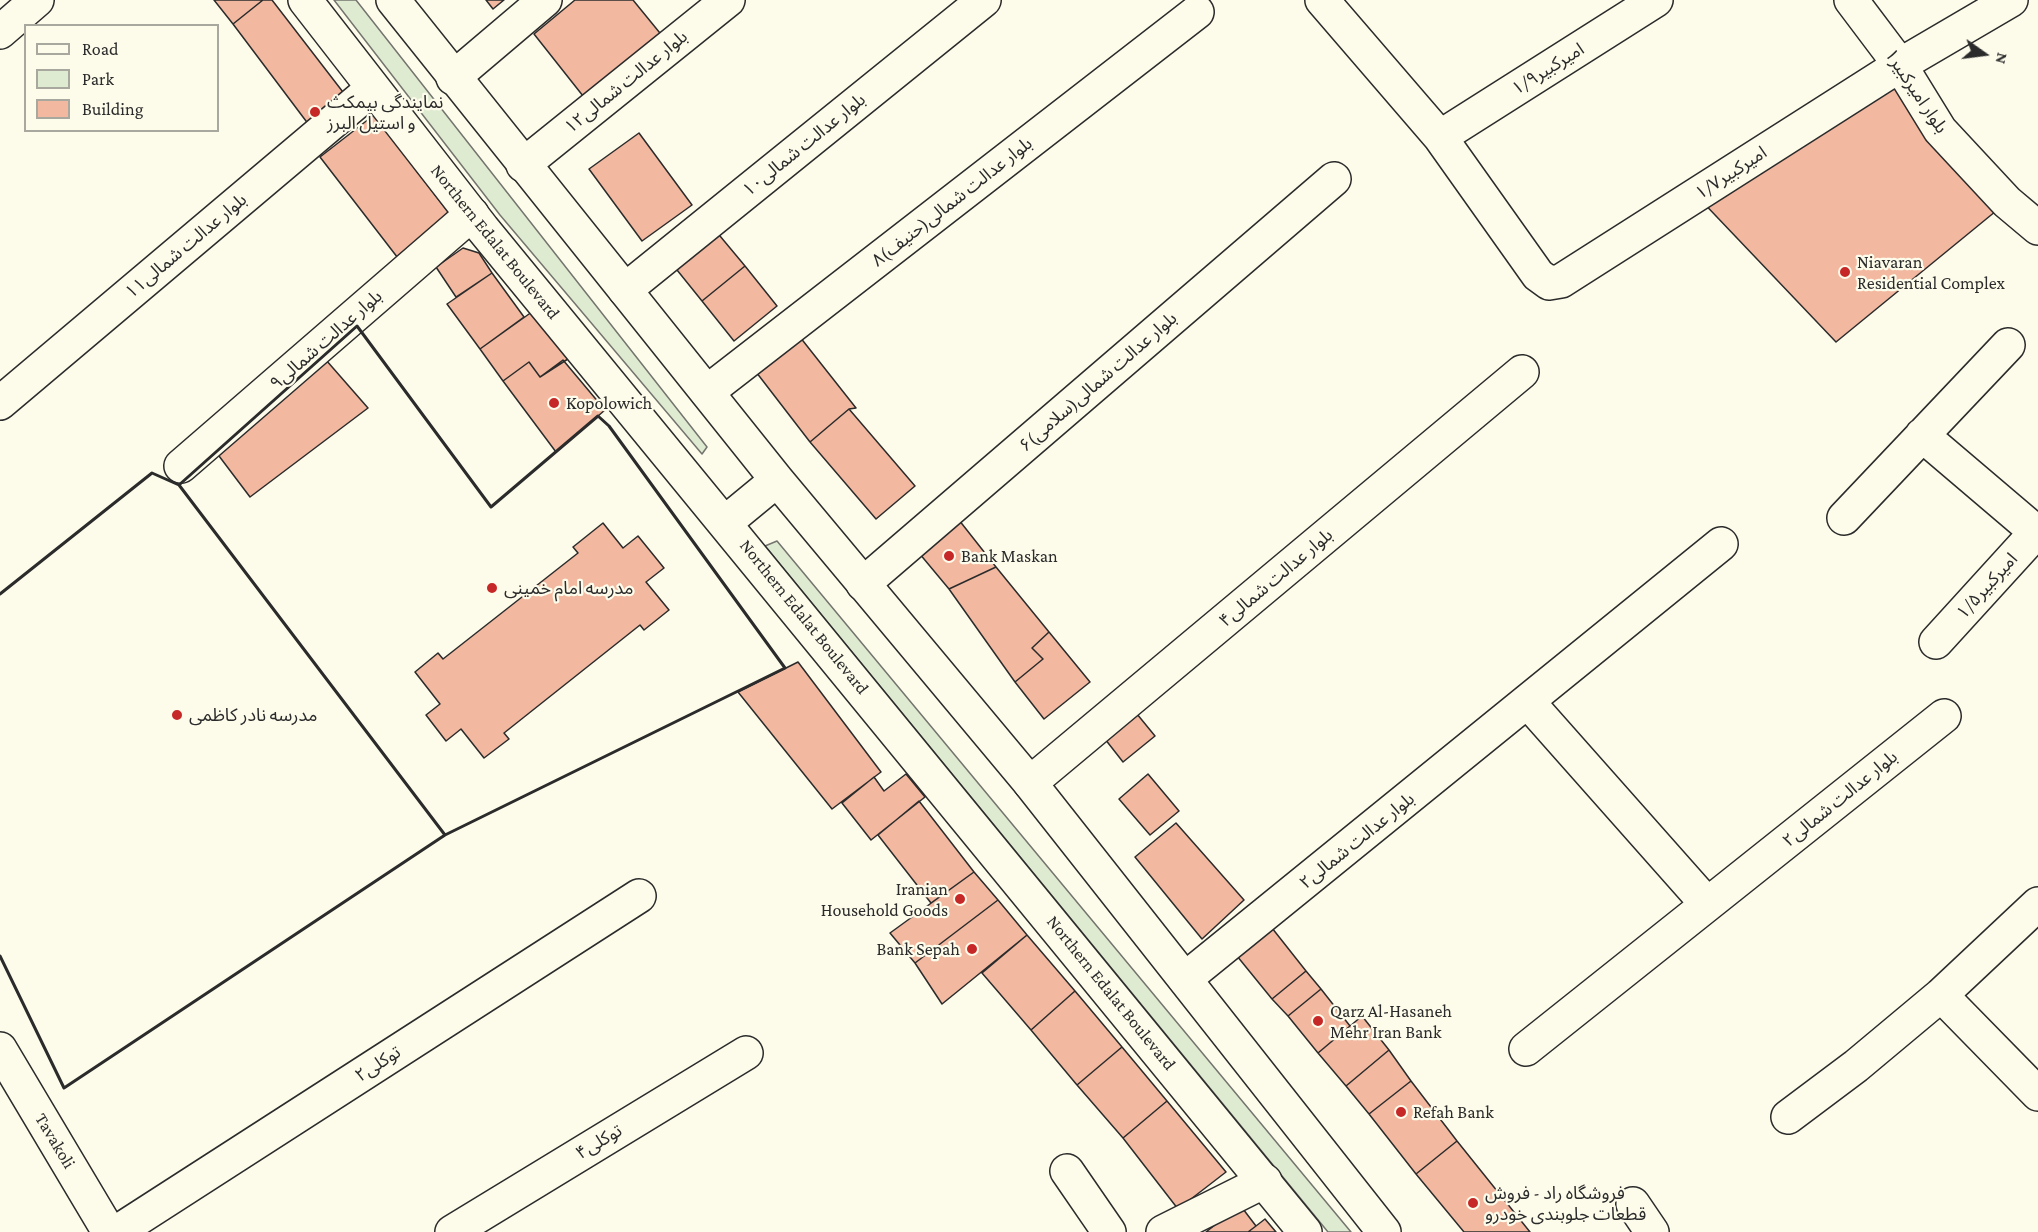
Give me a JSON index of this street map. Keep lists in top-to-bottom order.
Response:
{
  "streets": {
    "street": [
      "امیرکبیر۱/۹",
      "بلوار عدالت شمالی۱۲",
      "بلوار امیرکبیر۱",
      "بلوار عدالت شمالی۱۰",
      "امیرکبیر۱/۷",
      "۸بلوار عدالت شمالی(حنیف)",
      "Northern Edalat Boulevard",
      "بلوار عدالت شمالی۱۱",
      "بلوار عدالت شمالی۹",
      "۶بلوار عدالت شمالی(سلامی)",
      "بلوار عدالت شمالی۴",
      "امیرکبیر۱/۵",
      "بلوار عدالت شمالی۲",
      "توکلی۲",
      "Tavakoli",
      "توکلی۴"
    ]
  },
  "crossings": [
    ["امیرکبیر۱/۹", "امیرکبیر۱/۷"],
    ["بلوار امیرکبیر۱", "امیرکبیر۱/۷"],
    ["Northern Edalat Boulevard", "بلوار عدالت شمالی۱۱"],
    ["Northern Edalat Boulevard", "بلوار عدالت شمالی۹"]
  ],
  "places": [
    "نمایندگی بیمکث و استیل البرز",
    "Niavaran Residential Complex",
    "Kopolowich",
    "Bank Maskan",
    "مدرسه امام خمینی",
    "مدرسه نادر کاظمی",
    "Iranian Household Goods",
    "Bank Sepah",
    "Qarz Al-Hasaneh Mehr Iran Bank",
    "Refah Bank",
    "فروشگاه راد - فروش قطعات جلوبندی خودرو"
  ],
  "legend": ["Road", "Park", "Building"],
  "north": "right"
}
